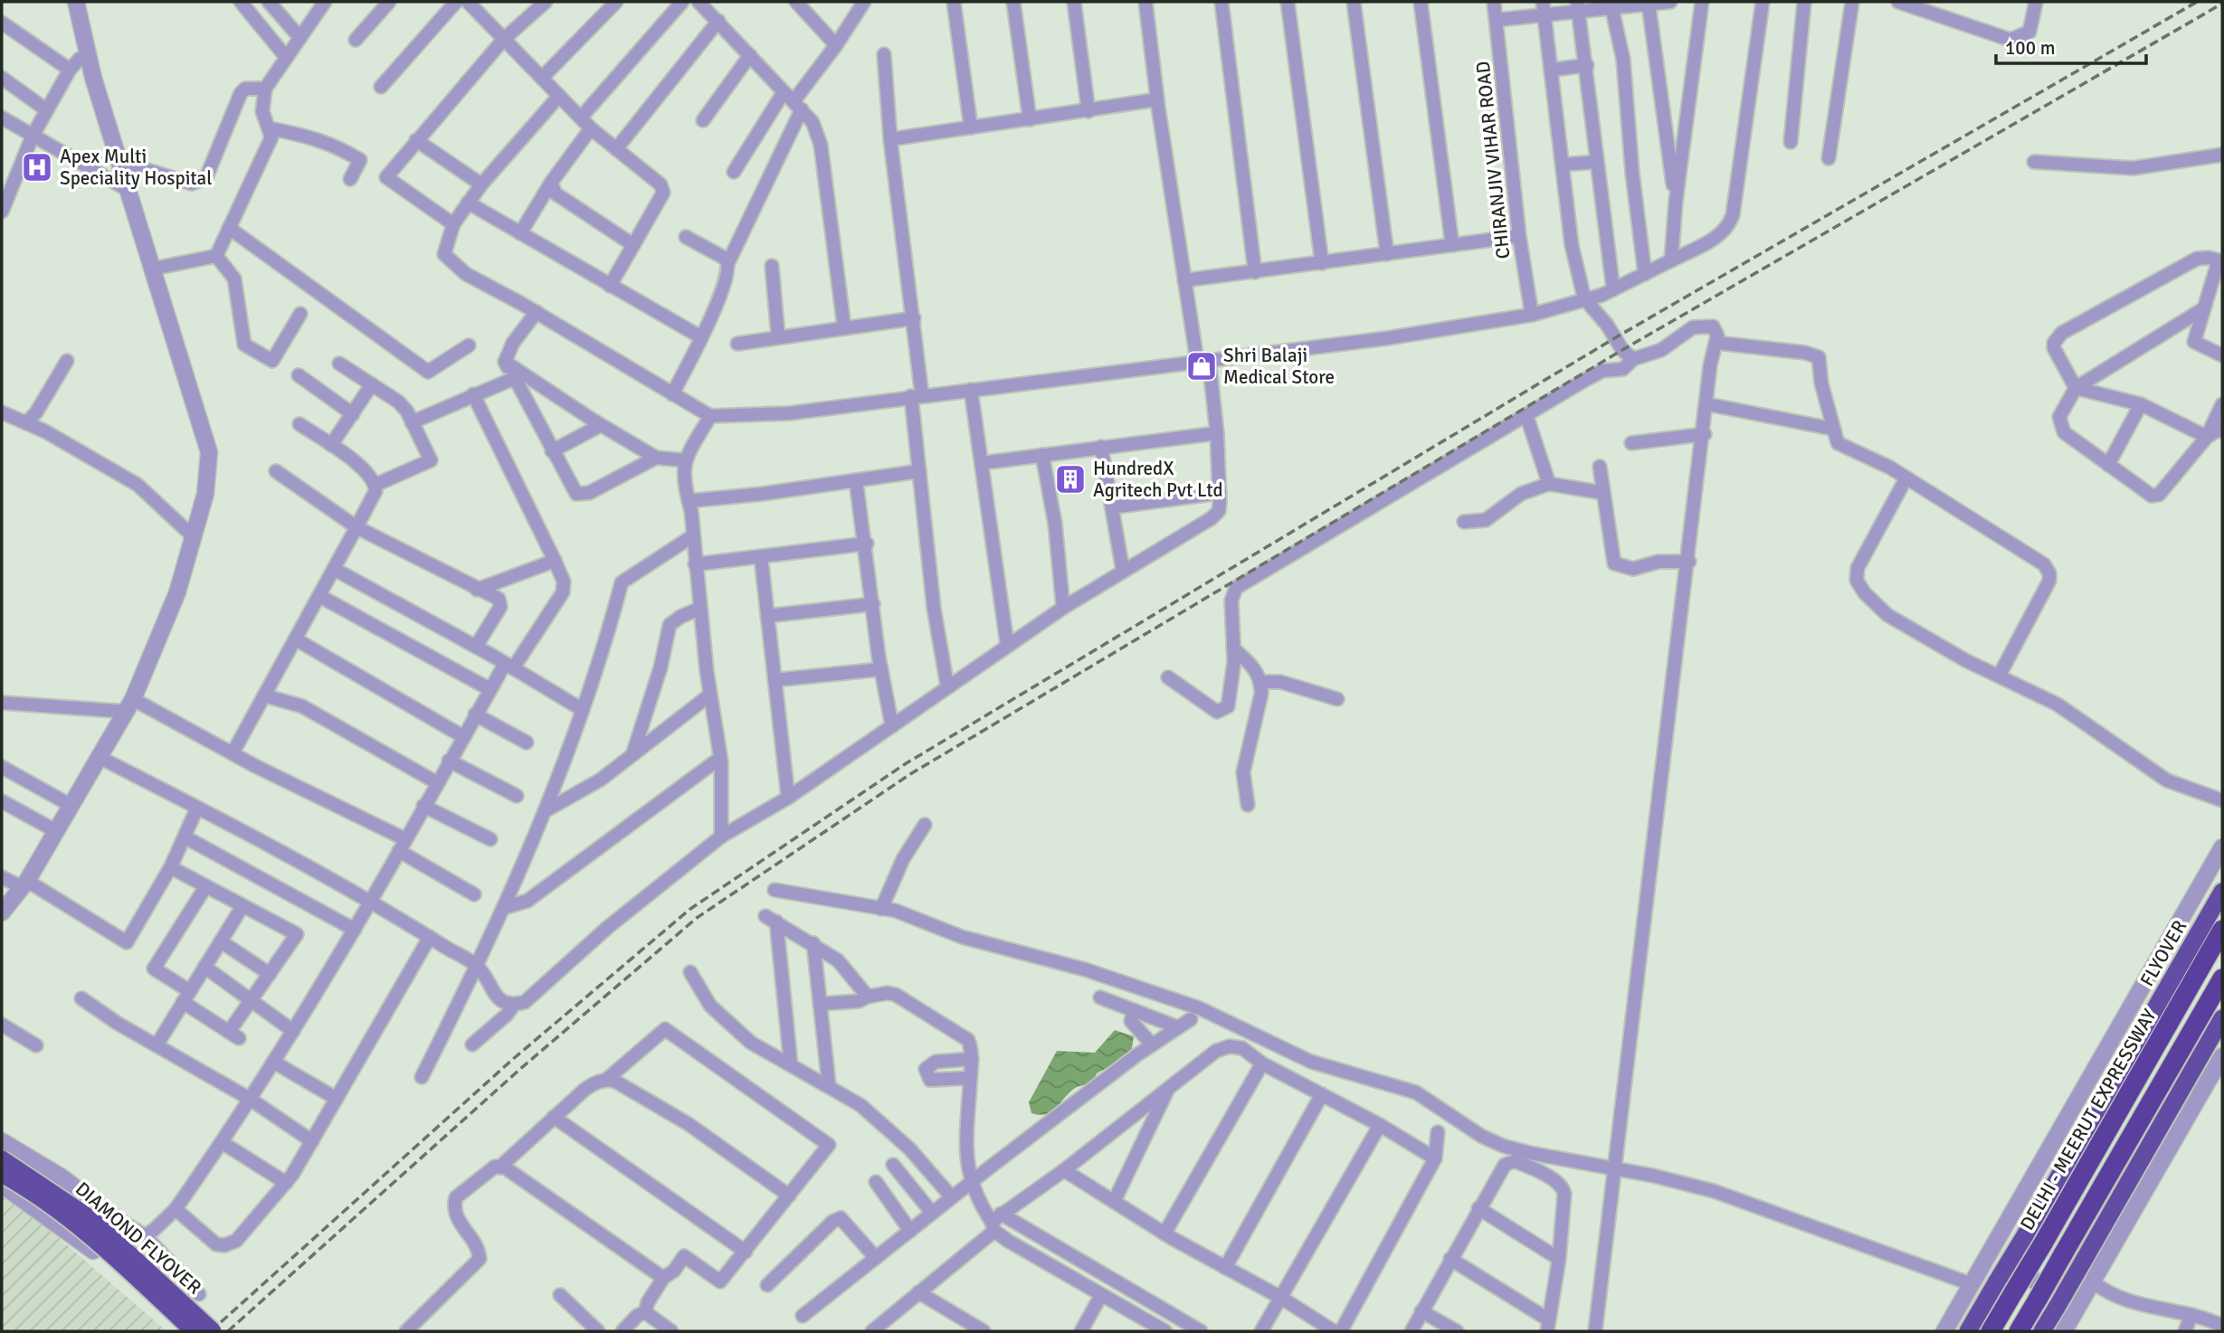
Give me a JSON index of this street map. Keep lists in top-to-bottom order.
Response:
{
  "streets": {
    "highway": ["FLYOVER", "DELHI - MEERUT EXPRESSWAY", "DIAMOND FLYOVER"],
    "street": ["CHIRANJIV VIHAR ROAD"]
  },
  "places": {
    "hospital": ["Apex Multi Speciality Hospital"],
    "shop": ["Shri Balaji Medical Store"],
    "building": ["HundredX Agritech Pvt Ltd"]
  },
  "scale_bar": "100 m"
}
